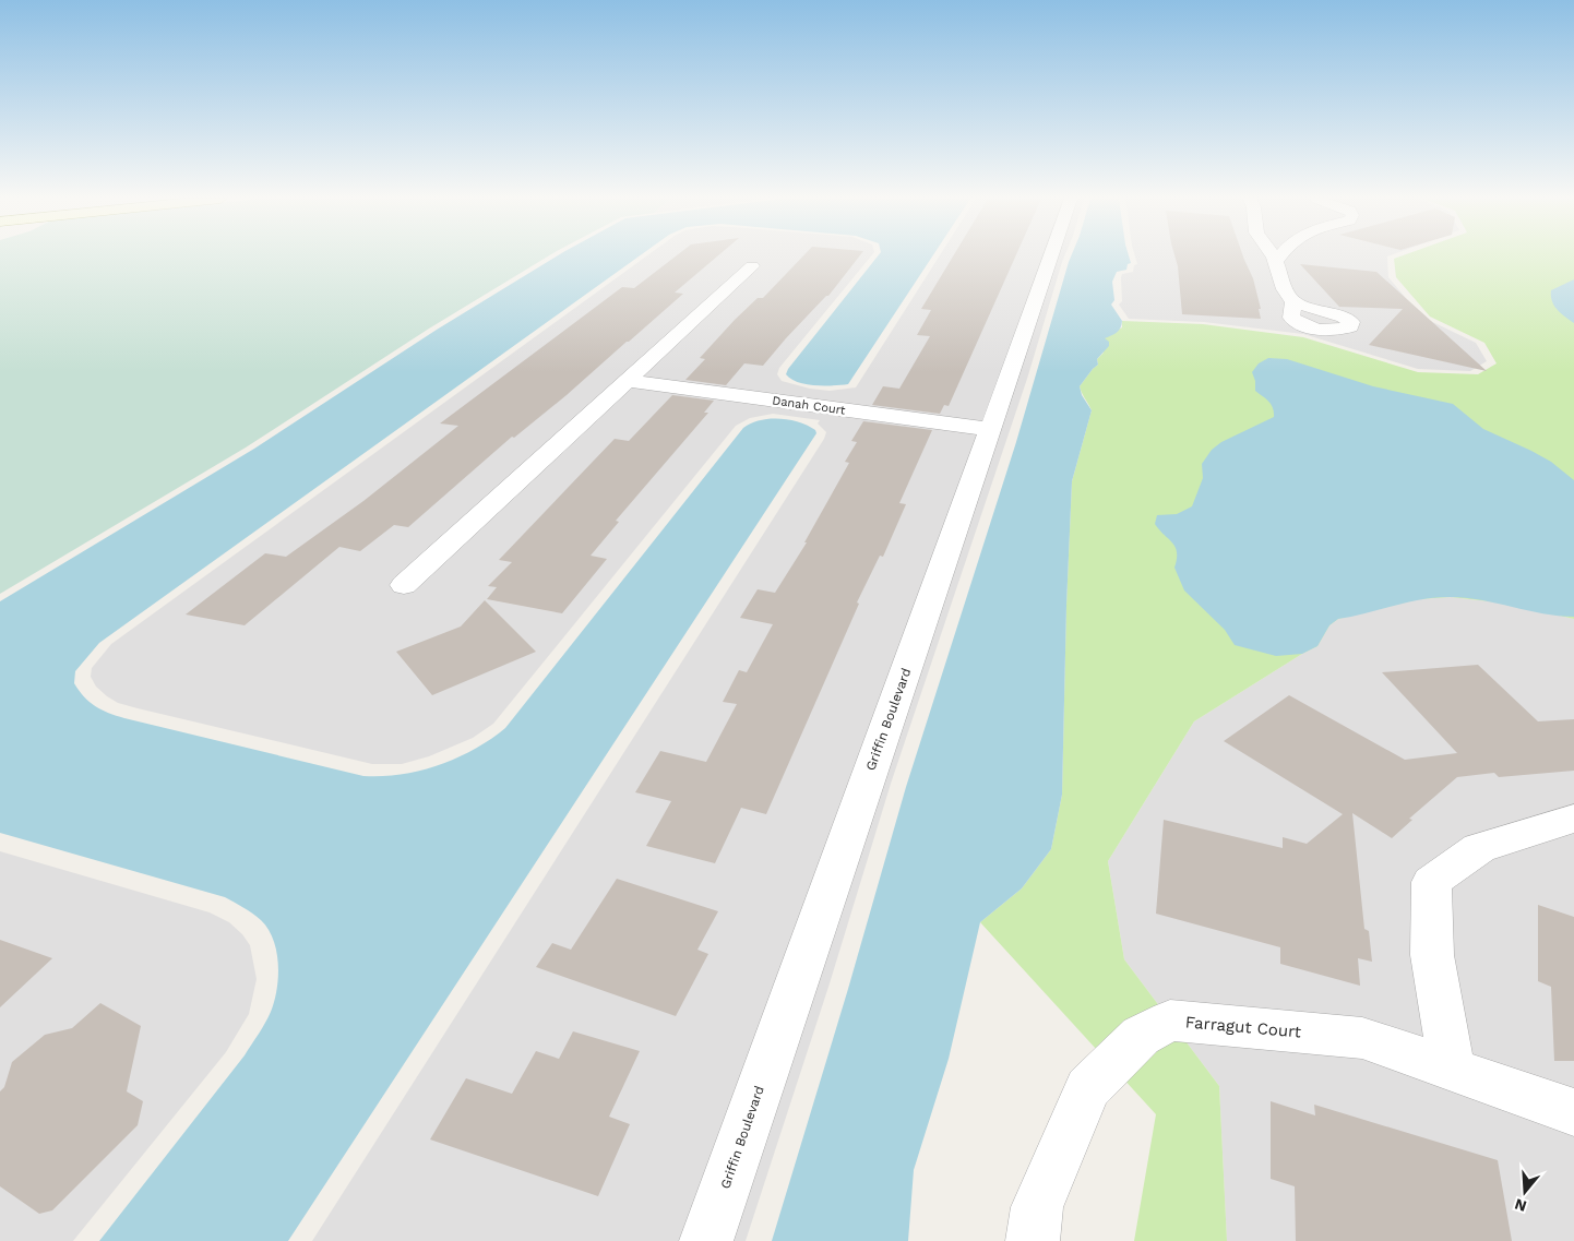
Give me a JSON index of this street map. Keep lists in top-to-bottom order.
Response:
{
  "streets": {
    "street": ["Danah Court", "Griffin Boulevard", "Farragut Court"]
  },
  "crossings": [
    ["Danah Court", "Griffin Boulevard"]
  ],
  "north": "bottom"
}
